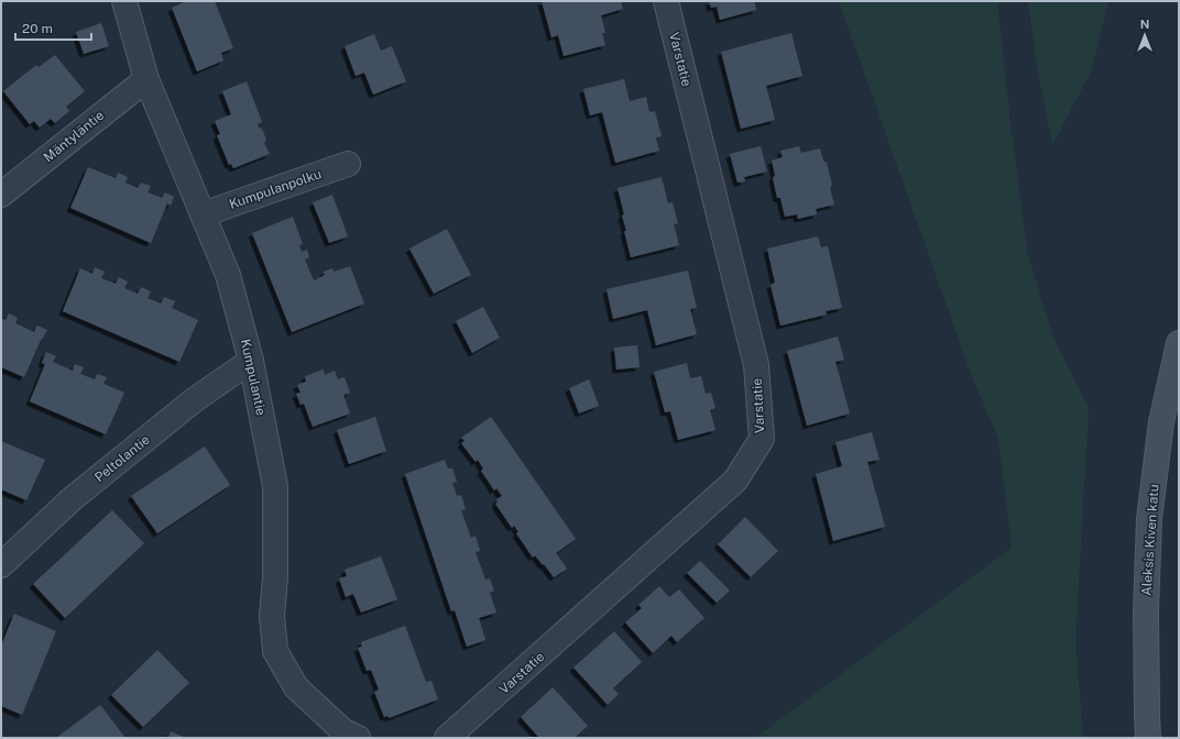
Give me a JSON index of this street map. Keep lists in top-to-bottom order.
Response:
{
  "streets": {
    "main road": ["Aleksis Kiven katu"],
    "street": [
      "Varstatie",
      "Mäntyläntie",
      "Kumpulanpolku",
      "Kumpulantie",
      "Peltolantie"
    ]
  },
  "crossings": [
    ["Mäntyläntie", "Kumpulantie"],
    ["Kumpulanpolku", "Kumpulantie"],
    ["Kumpulantie", "Peltolantie"]
  ],
  "scale_bar": "20 m",
  "north": "top"
}
